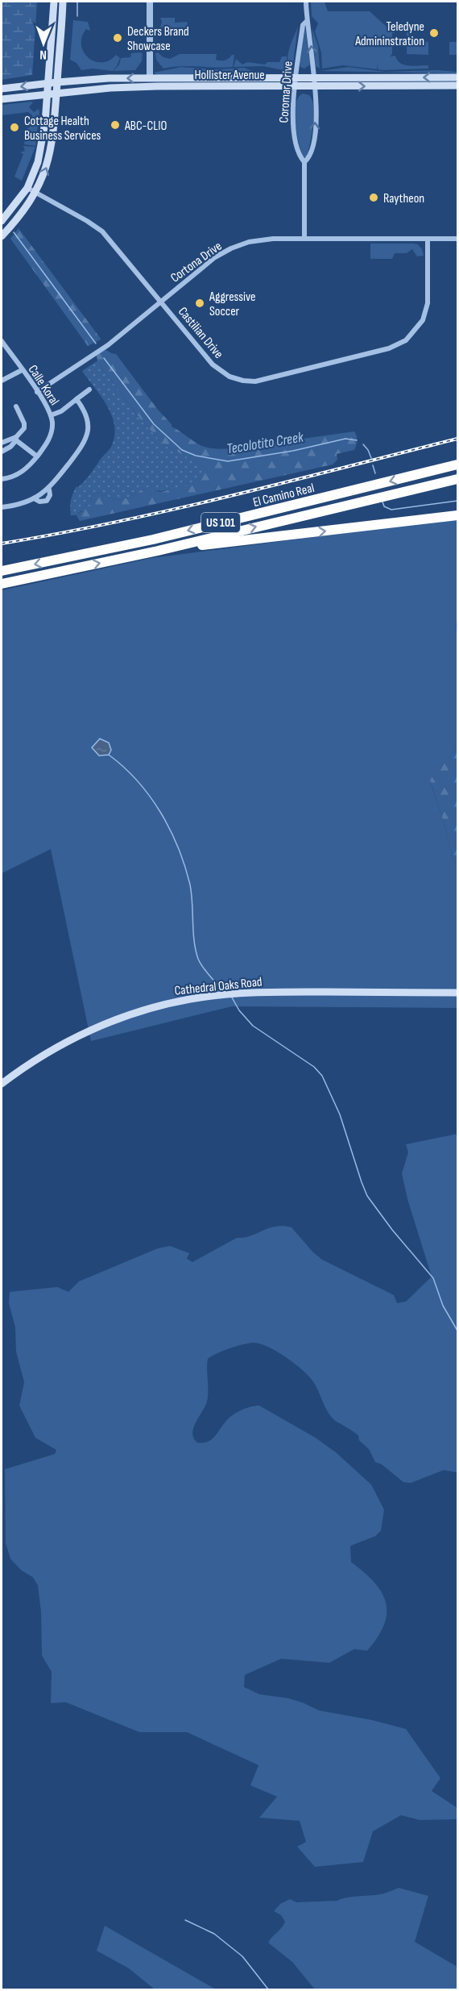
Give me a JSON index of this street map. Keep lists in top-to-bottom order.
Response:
{
  "streets": {
    "highway": ["El Camino Real", "US 101"],
    "main road": ["Hollister Avenue", "Cathedral Oaks Road"],
    "street": [
      "Coromar Drive",
      "Cortona Drive",
      "Castilian Drive",
      "Calle Koral"
    ]
  },
  "crossings": [
    ["Hollister Avenue", "Coromar Drive"],
    ["Coromar Drive", "Cortona Drive"],
    ["Cortona Drive", "Castilian Drive"],
    ["Cortona Drive", "Calle Koral"]
  ],
  "water": ["Tecolotito Creek"],
  "places": [
    "Teledyne Admininstration",
    "Deckers Brand Showcase",
    "ABC-CLIO",
    "Cottage Health Business Services",
    "Raytheon",
    "Aggressive Soccer"
  ],
  "north": "bottom"
}
